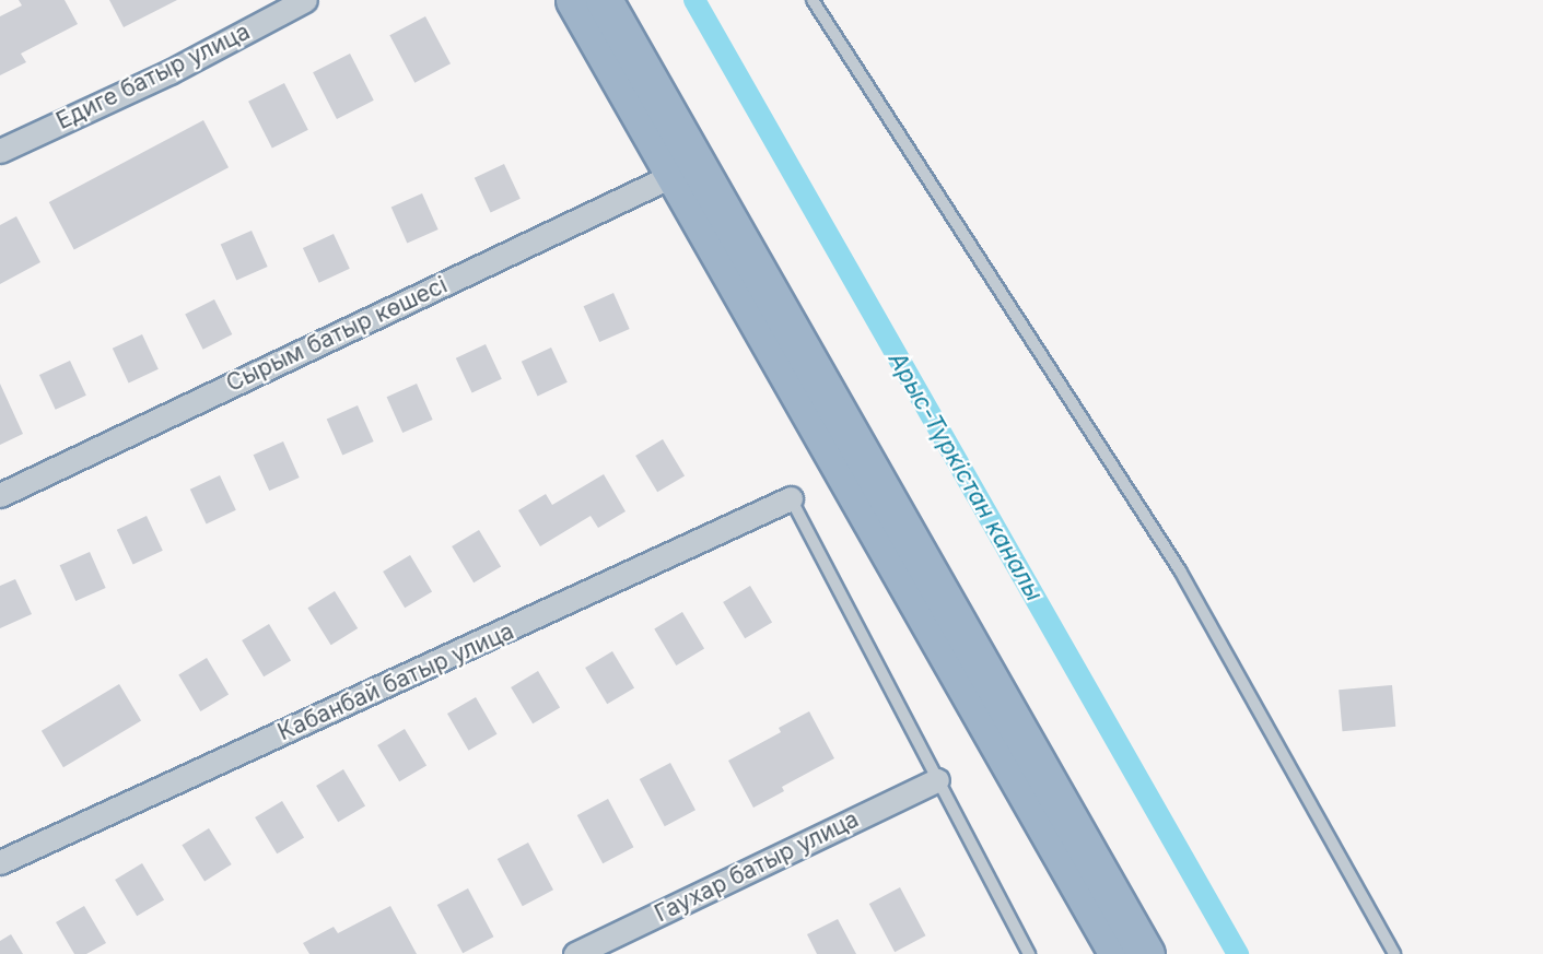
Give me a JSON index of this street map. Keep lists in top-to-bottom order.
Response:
{
  "streets": {
    "street": [
      "Едиге батыр улица",
      "Сырым батыр көшесі",
      "Кабанбай батыр улица",
      "Гаухар батыр улица"
    ]
  },
  "water": ["Арыс-Түркістан каналы"]
}
